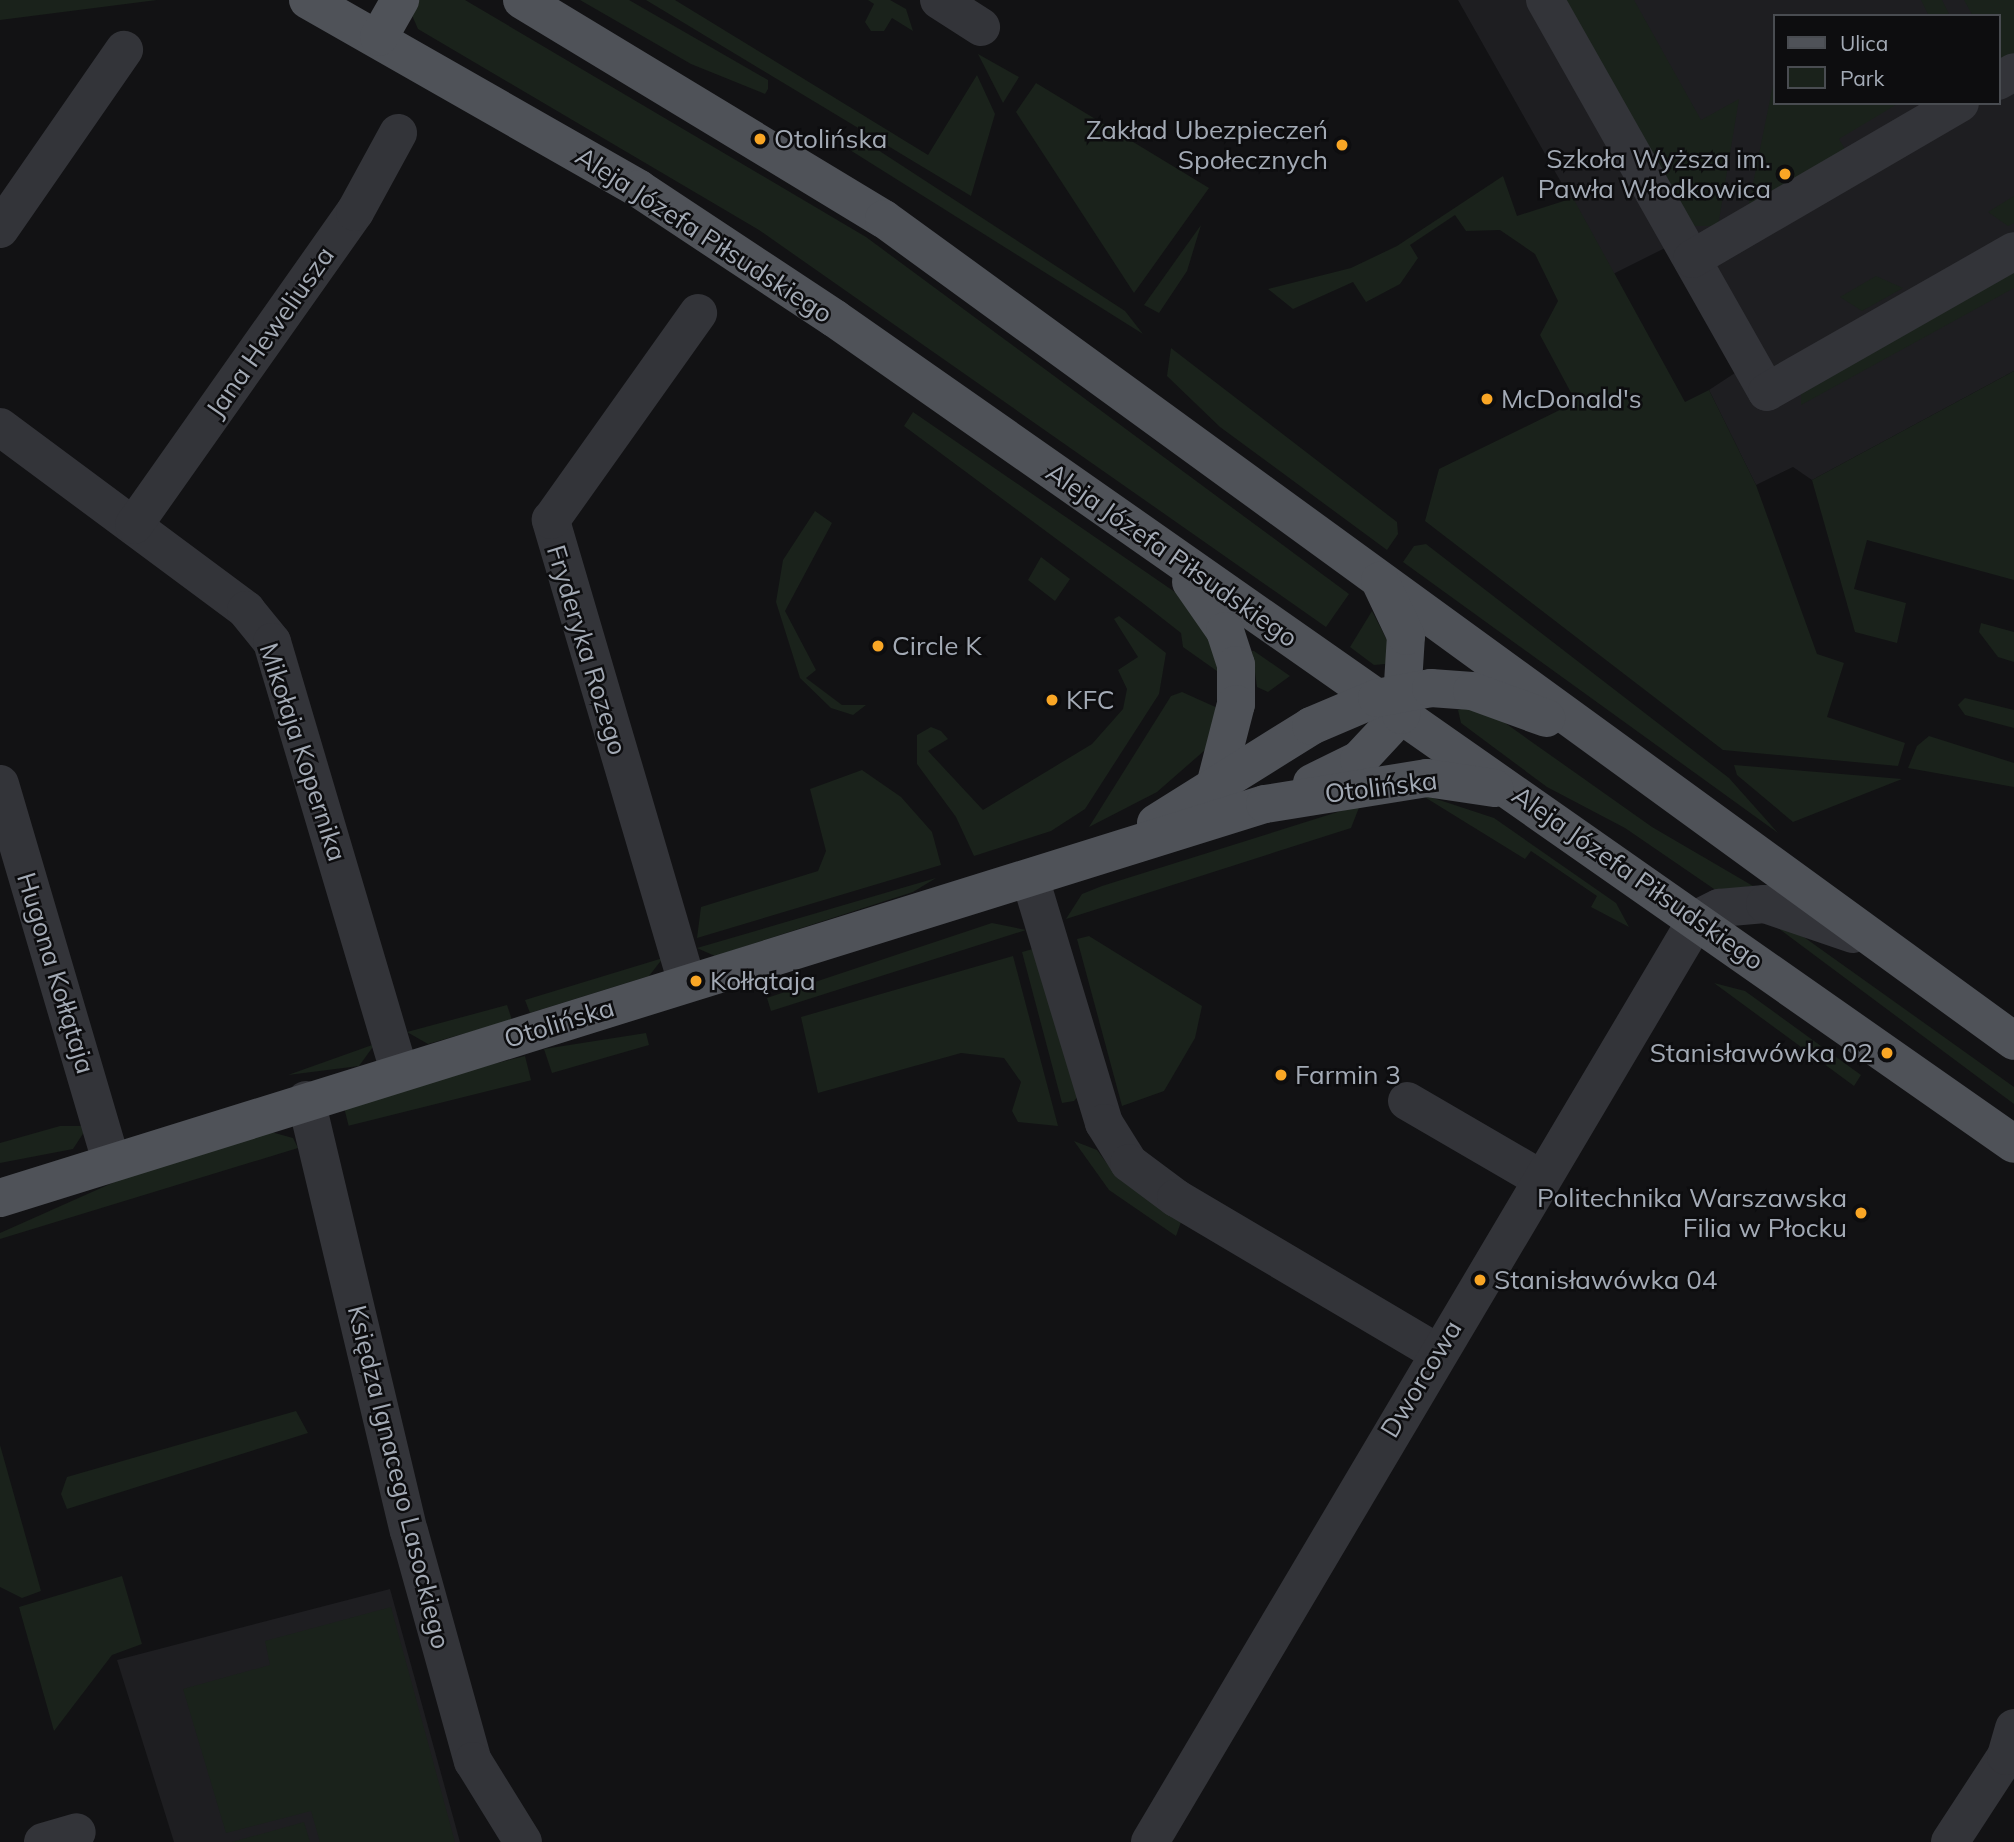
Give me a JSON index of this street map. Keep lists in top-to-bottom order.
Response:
{
  "streets": {
    "main road": ["Aleja Józefa Piłsudskiego", "Otolińska"],
    "street": [
      "Jana Heweliusza",
      "Fryderyka Rozego",
      "Mikołaja Kopernika",
      "Hugona Kołłątaja",
      "Dworcowa",
      "Księdza Ignacego Lasockiego"
    ]
  },
  "crossings": [
    ["Aleja Józefa Piłsudskiego", "Otolińska"],
    ["Aleja Józefa Piłsudskiego", "Dworcowa"],
    ["Jana Heweliusza", "Mikołaja Kopernika"],
    ["Fryderyka Rozego", "Otolińska"],
    ["Mikołaja Kopernika", "Otolińska"],
    ["Otolińska", "Hugona Kołłątaja"],
    ["Otolińska", "Księdza Ignacego Lasockiego"]
  ],
  "places": [
    "Otolińska",
    "Zakład Ubezpieczeń Społecznych",
    "Szkoła Wyższa im. Pawła Włodkowica",
    "McDonald's",
    "Circle K",
    "KFC",
    "Kołłątaja",
    "Stanisławówka 02",
    "Farmin 3",
    "Politechnika Warszawska Filia w Płocku",
    "Stanisławówka 04"
  ],
  "legend": ["Ulica", "Park"]
}
